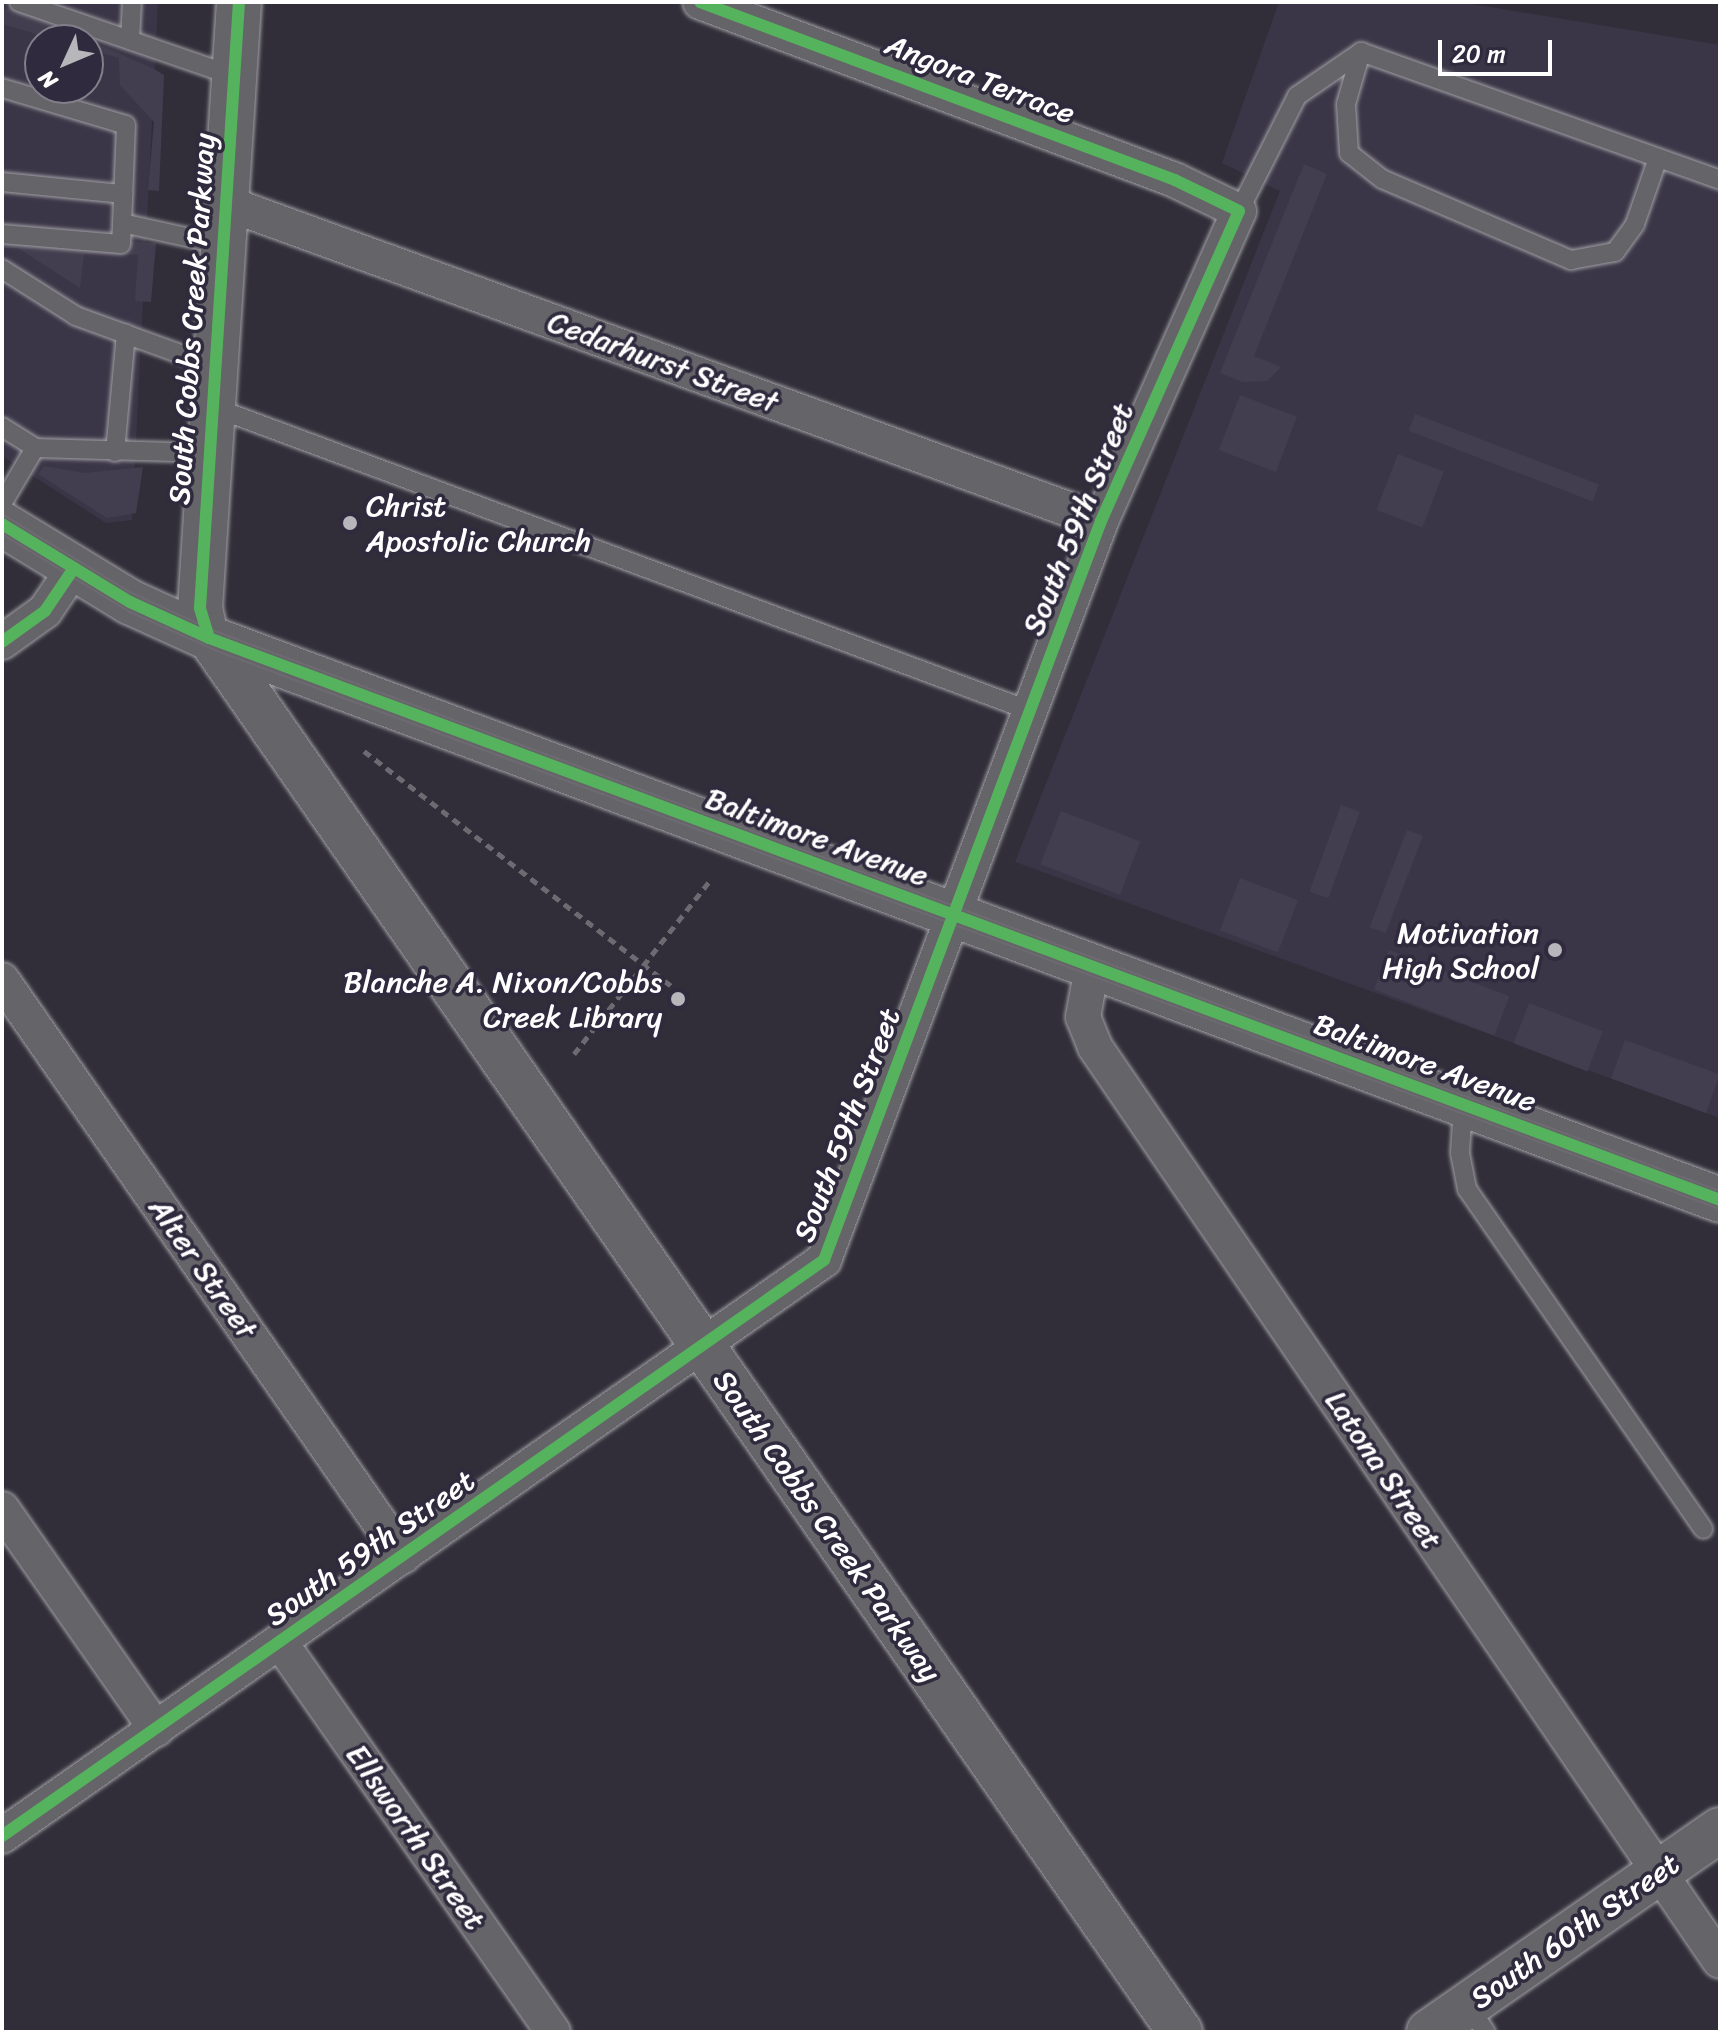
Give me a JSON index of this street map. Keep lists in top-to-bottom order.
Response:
{
  "streets": {
    "main road": ["South Cobbs Creek Parkway", "Baltimore Avenue", "South 60th Street"],
    "street": [
      "Angora Terrace",
      "Cedarhurst Street",
      "South 59th Street",
      "Alter Street",
      "Latona Street",
      "Ellsworth Street"
    ]
  },
  "crossings": [
    ["Angora Terrace", "South 59th Street"],
    ["South Cobbs Creek Parkway", "Cedarhurst Street"],
    ["South Cobbs Creek Parkway", "South 59th Street"],
    ["South Cobbs Creek Parkway", "Baltimore Avenue"],
    ["Cedarhurst Street", "South 59th Street"],
    ["South 59th Street", "Baltimore Avenue"],
    ["South 59th Street", "Alter Street"],
    ["South 59th Street", "Ellsworth Street"],
    ["Baltimore Avenue", "Latona Street"],
    ["Latona Street", "South 60th Street"]
  ],
  "places": ["Christ Apostolic Church", "Motivation High School", "Blanche A. Nixon/Cobbs Creek Library"],
  "scale_bar": "20 m",
  "north": "bottom left"
}
